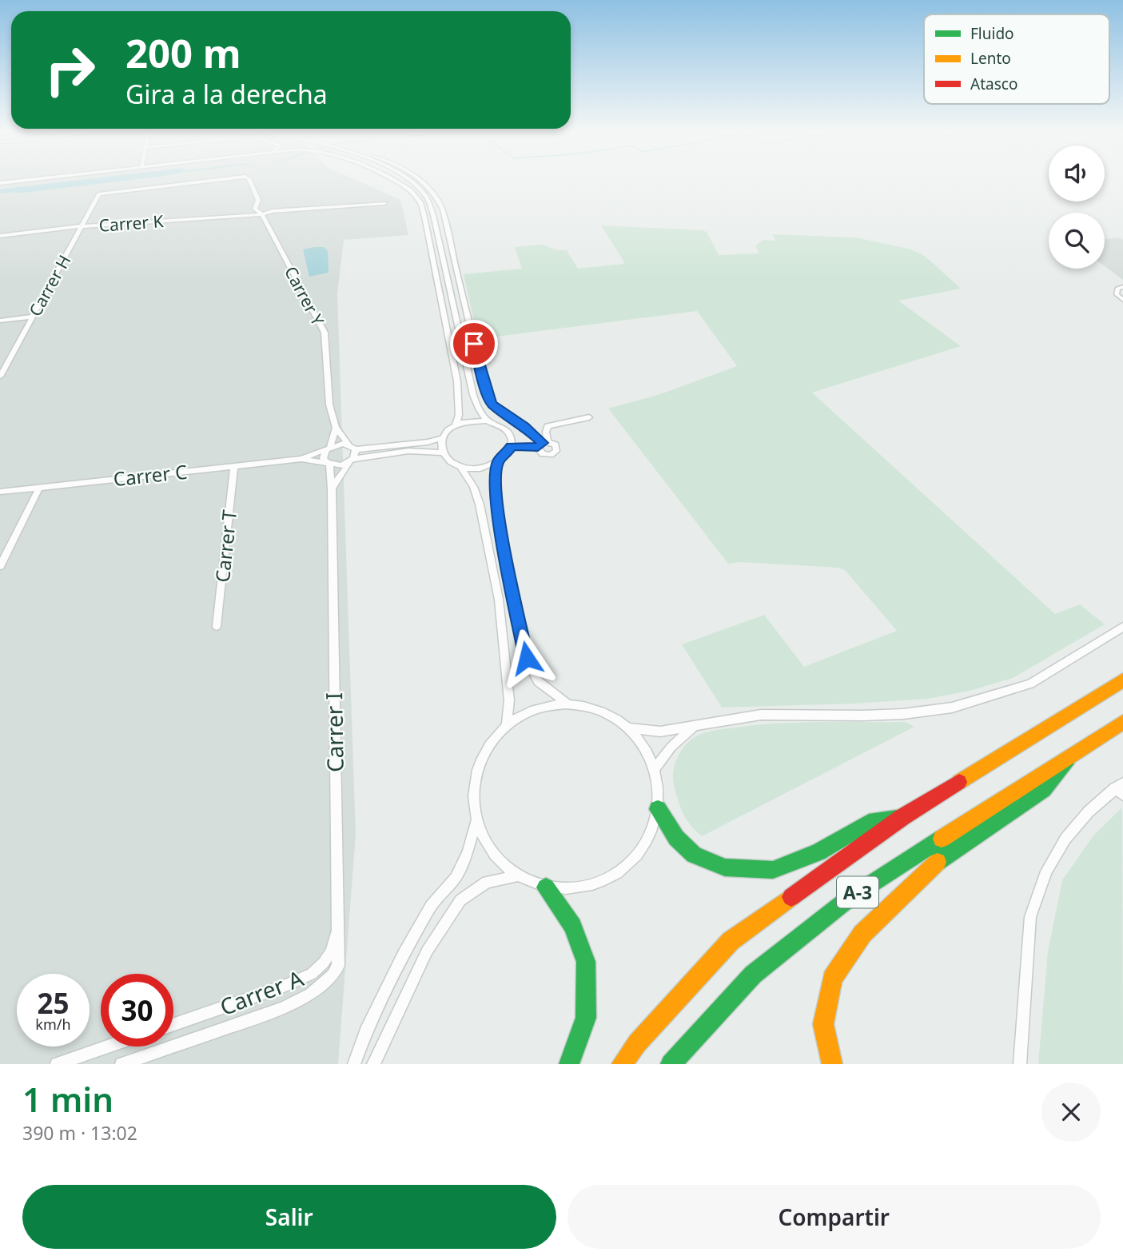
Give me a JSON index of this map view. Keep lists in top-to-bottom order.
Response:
{
  "streets": {
    "highway": ["A-3"],
    "street": [
      "Carrer K",
      "Carrer H",
      "Carrer Y",
      "Carrer C",
      "Carrer T",
      "Carrer I",
      "Carrer A"
    ]
  },
  "crossings": [
    ["Carrer K", "Carrer H"],
    ["Carrer K", "Carrer Y"],
    ["Carrer Y", "Carrer C"],
    ["Carrer C", "Carrer T"],
    ["Carrer C", "Carrer I"],
    ["Carrer I", "Carrer A"]
  ],
  "legend": ["Fluido", "Lento", "Atasco"],
  "page": {
    "turn": ["200 m", "Gira a la derecha"],
    "speed": "25 km/h",
    "limit": "30",
    "heading": ["1 min", "390 m · 13:02"],
    "buttons": ["Salir", "Compartir"]
  }
}
